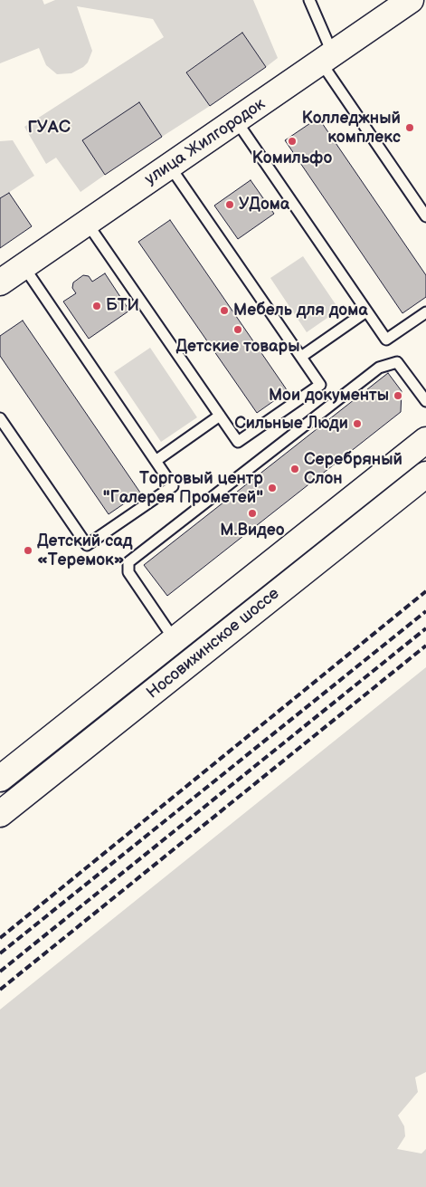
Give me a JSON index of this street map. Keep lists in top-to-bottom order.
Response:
{
  "streets": {
    "main road": ["улица Жилгородок", "Носовихинское шоссе"]
  },
  "districts": ["ГУАС"],
  "places": [
    "Колледжный комплекс",
    "Комильфо",
    "УДома",
    "БТИ",
    "Мебель для дома",
    "Детские товары",
    "Мои документы",
    "Сильные Люди",
    "Серебряный Слон",
    "Торговый центр \"Галерея Прометей\"",
    "М.Видео",
    "Детский сад «Теремок»"
  ]
}
